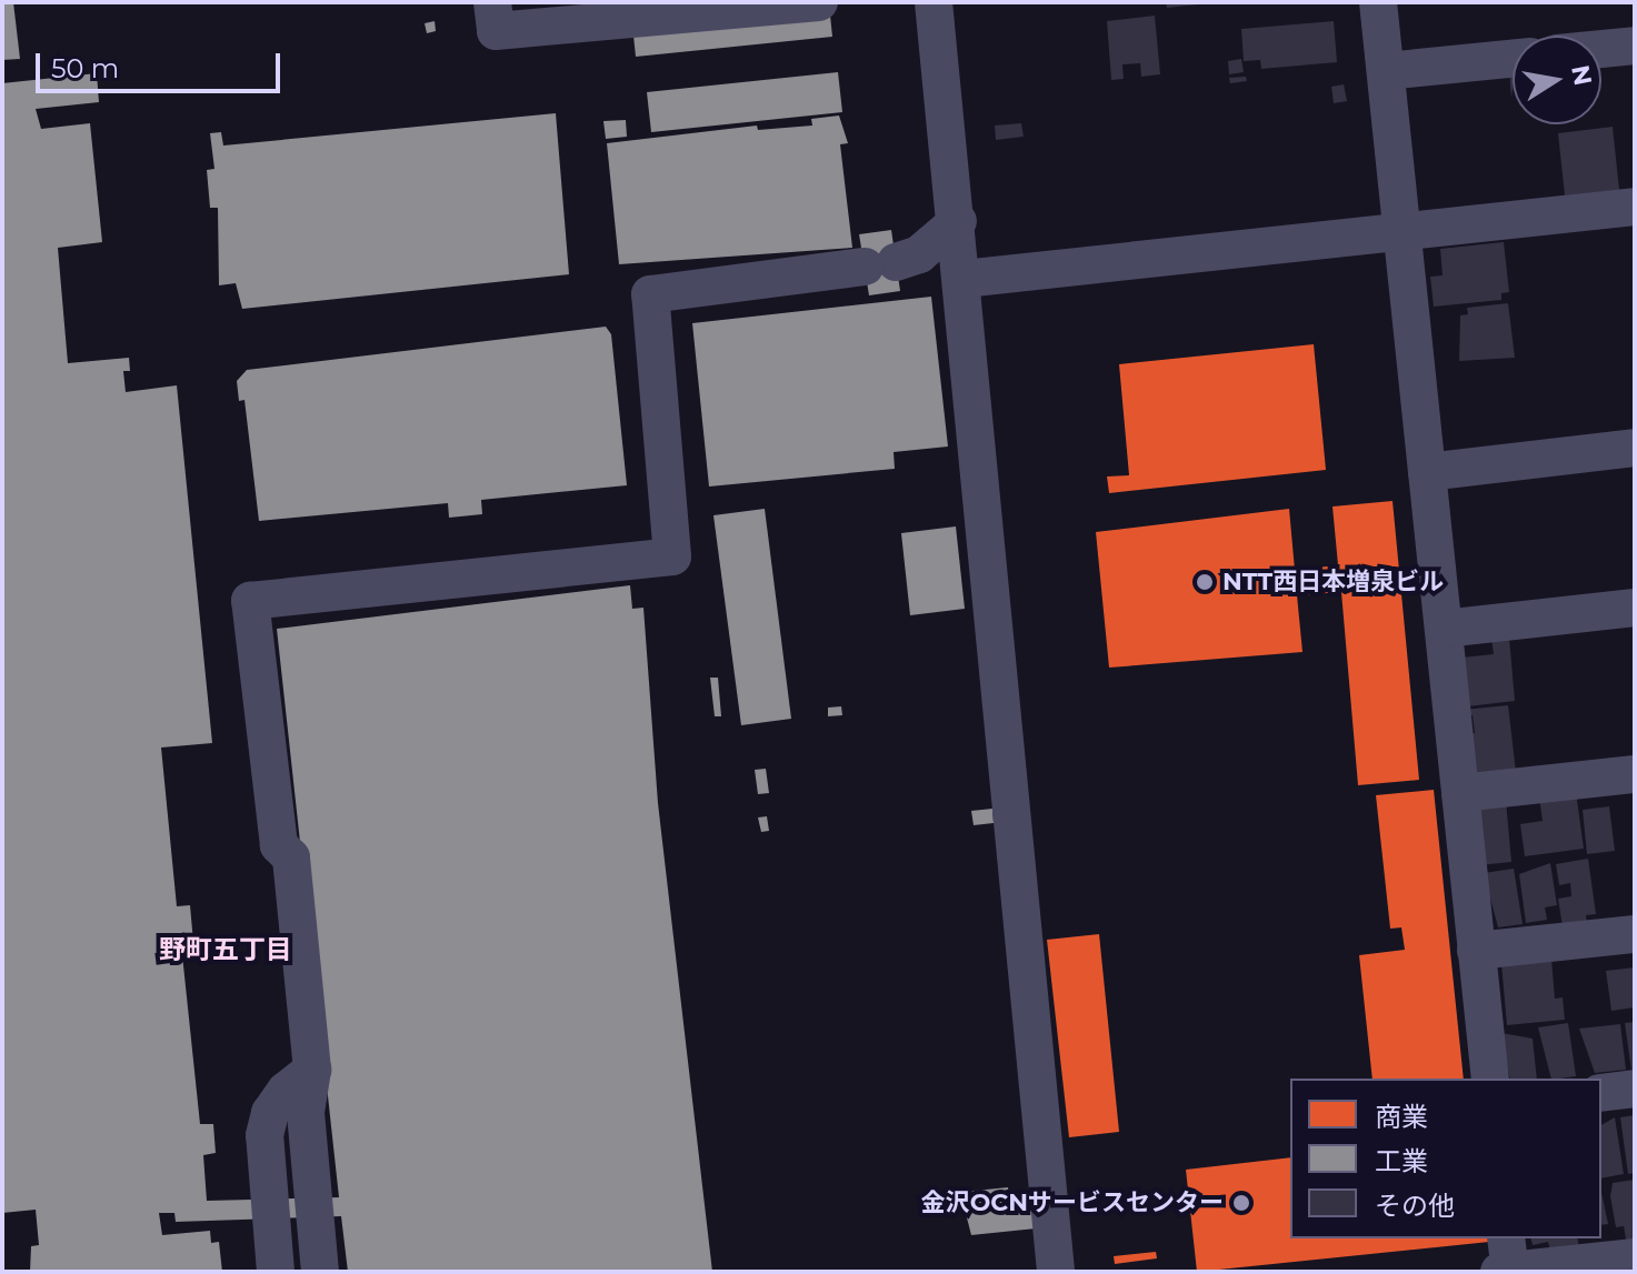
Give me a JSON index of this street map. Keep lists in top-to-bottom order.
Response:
{
  "districts": ["野町五丁目"],
  "places": ["NTT西日本増泉ビル", "金沢OCNサービスセンター"],
  "legend": ["商業", "工業", "その他"],
  "scale_bar": "50 m",
  "north": "right"
}
